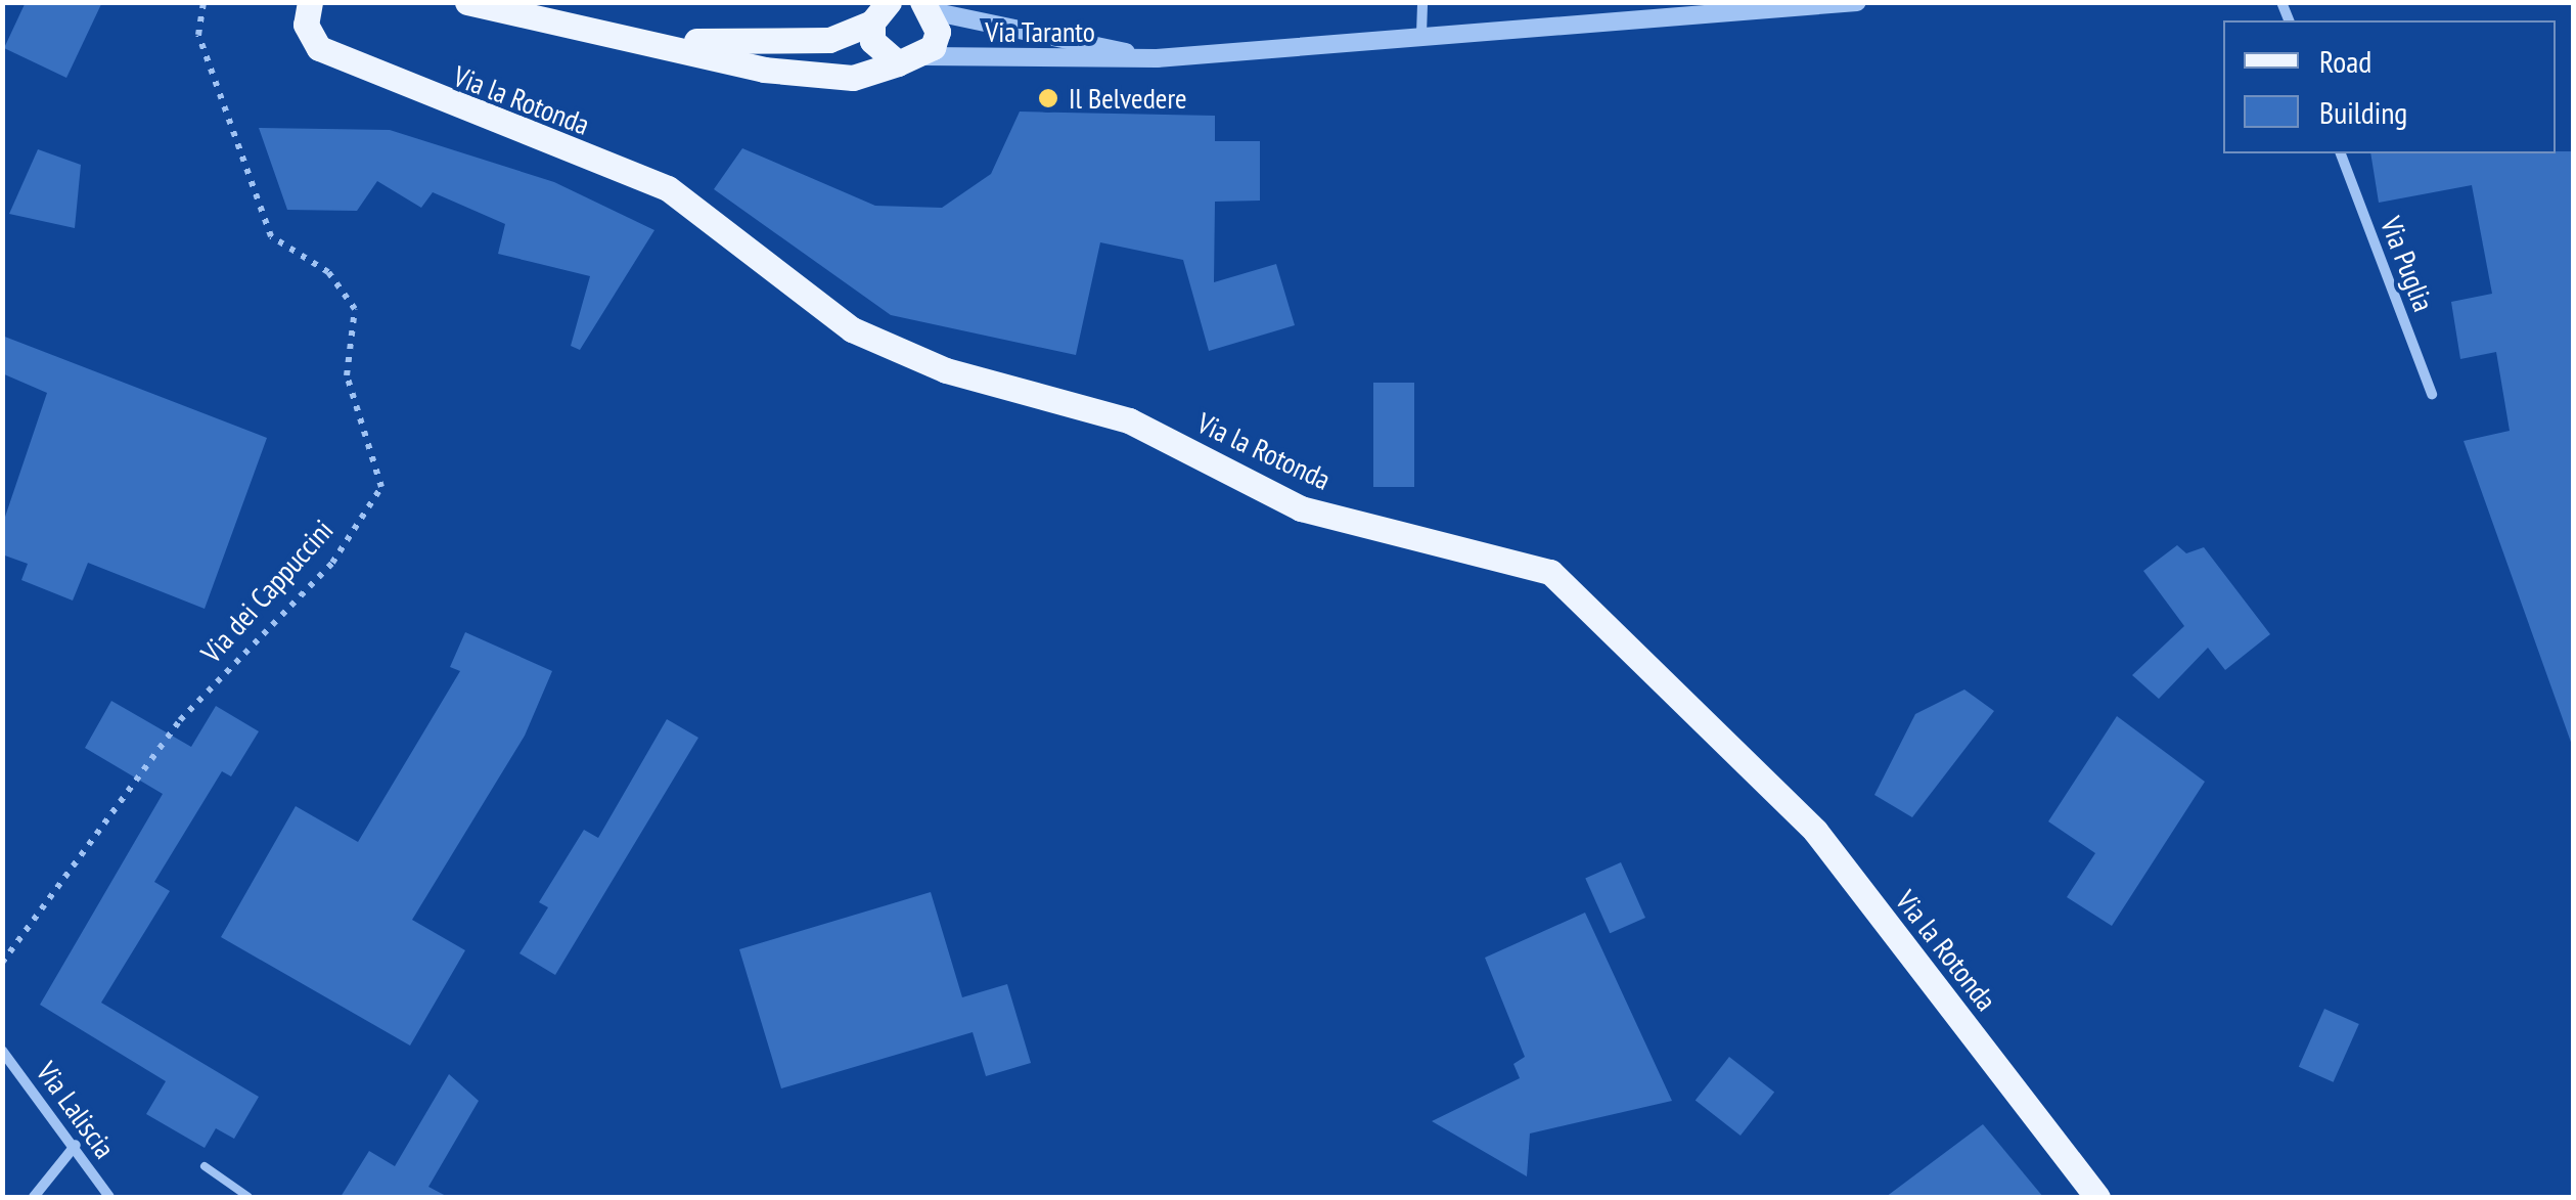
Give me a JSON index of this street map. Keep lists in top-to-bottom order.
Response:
{
  "streets": {
    "main road": ["Via la Rotonda"],
    "street": ["Via Taranto", "Via Puglia", "Via Laliscia"],
    "path": ["Via dei Cappuccini"]
  },
  "places": ["Il Belvedere"],
  "legend": ["Road", "Building"]
}
